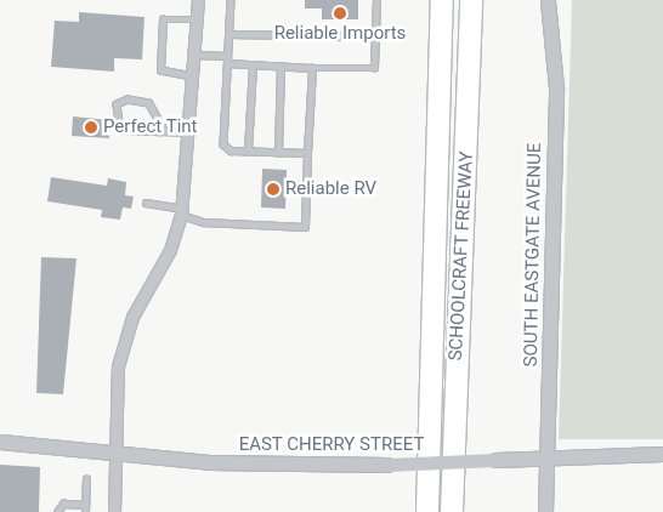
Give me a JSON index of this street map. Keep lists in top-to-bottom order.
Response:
{
  "streets": {
    "highway": ["SCHOOLCRAFT FREEWAY"],
    "street": ["SOUTH EASTGATE AVENUE", "EAST CHERRY STREET"]
  },
  "crossings": [
    ["SOUTH EASTGATE AVENUE", "EAST CHERRY STREET"]
  ],
  "places": ["Reliable Imports", "Perfect Tint", "Reliable RV"]
}
